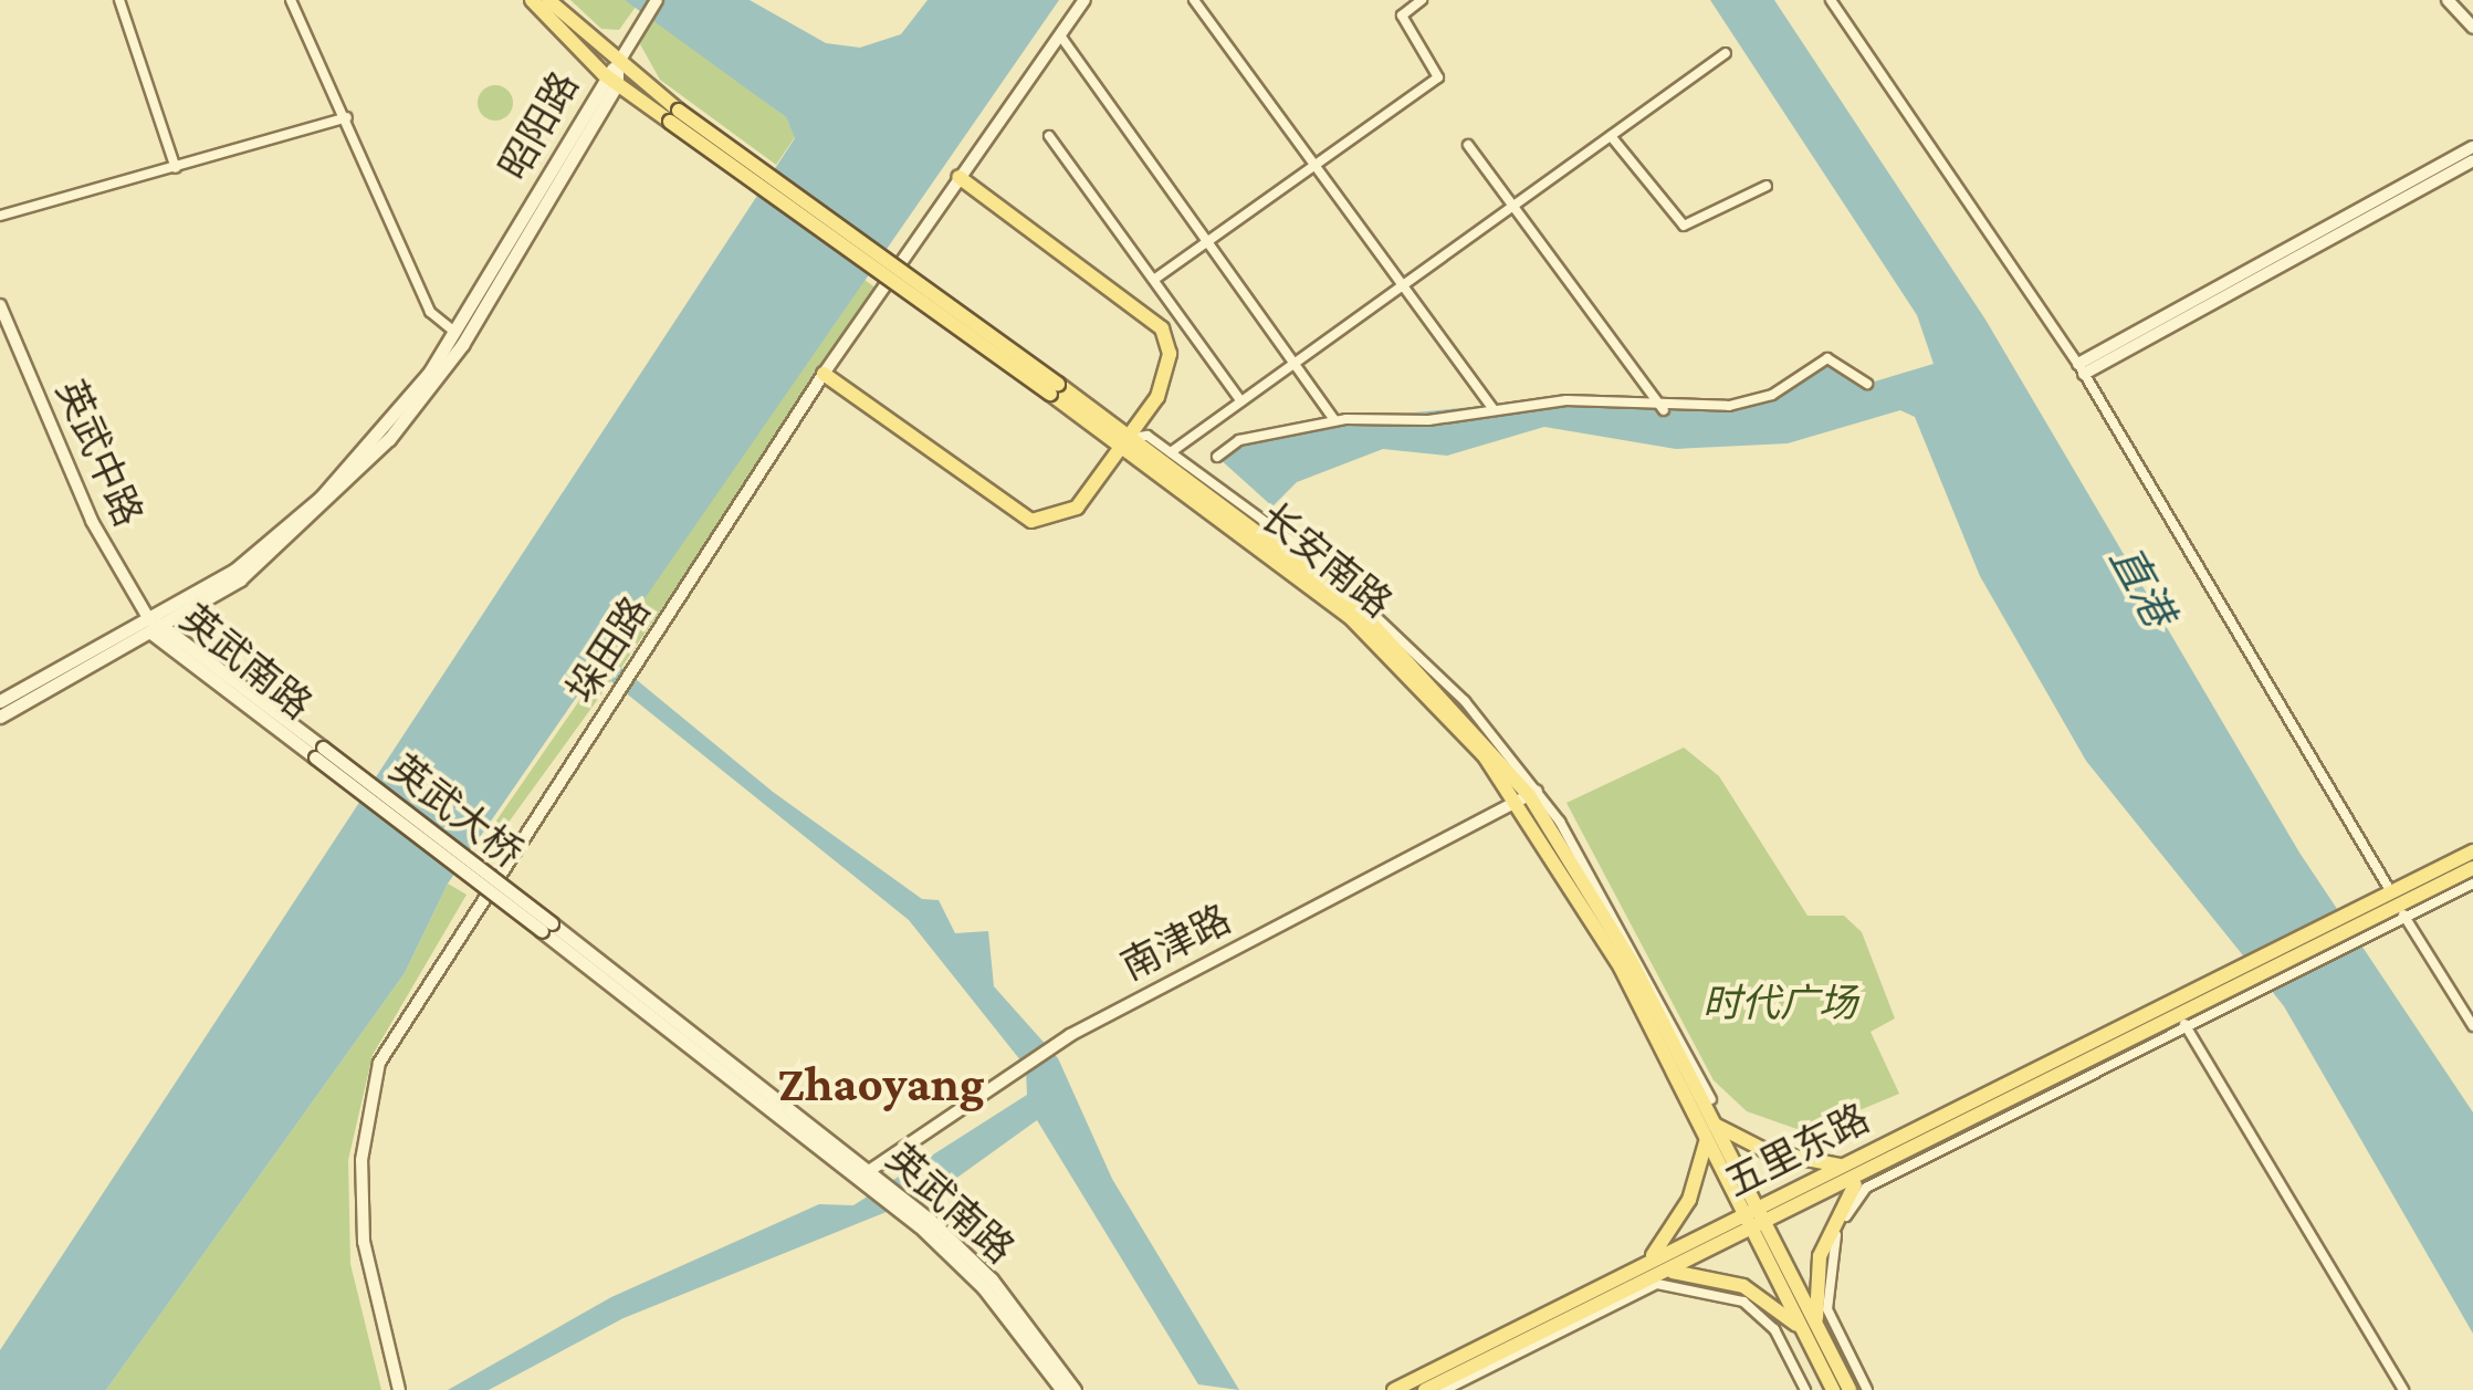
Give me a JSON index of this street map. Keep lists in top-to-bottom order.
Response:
{
  "streets": {
    "main road": [
      "昭阳路",
      "长安南路",
      "英武南路",
      "英武大桥",
      "五里东路"
    ],
    "street": ["英武中路", "垛田路", "南津路"]
  },
  "crossings": [
    ["昭阳路", "英武中路"],
    ["昭阳路", "长安南路"],
    ["昭阳路", "英武南路"],
    ["英武中路", "英武南路"],
    ["长安南路", "南津路"],
    ["长安南路", "五里东路"],
    ["英武南路", "英武大桥"],
    ["英武南路", "南津路"]
  ],
  "districts": ["Zhaoyang"],
  "water": ["直港"],
  "parks": ["时代广场"]
}
